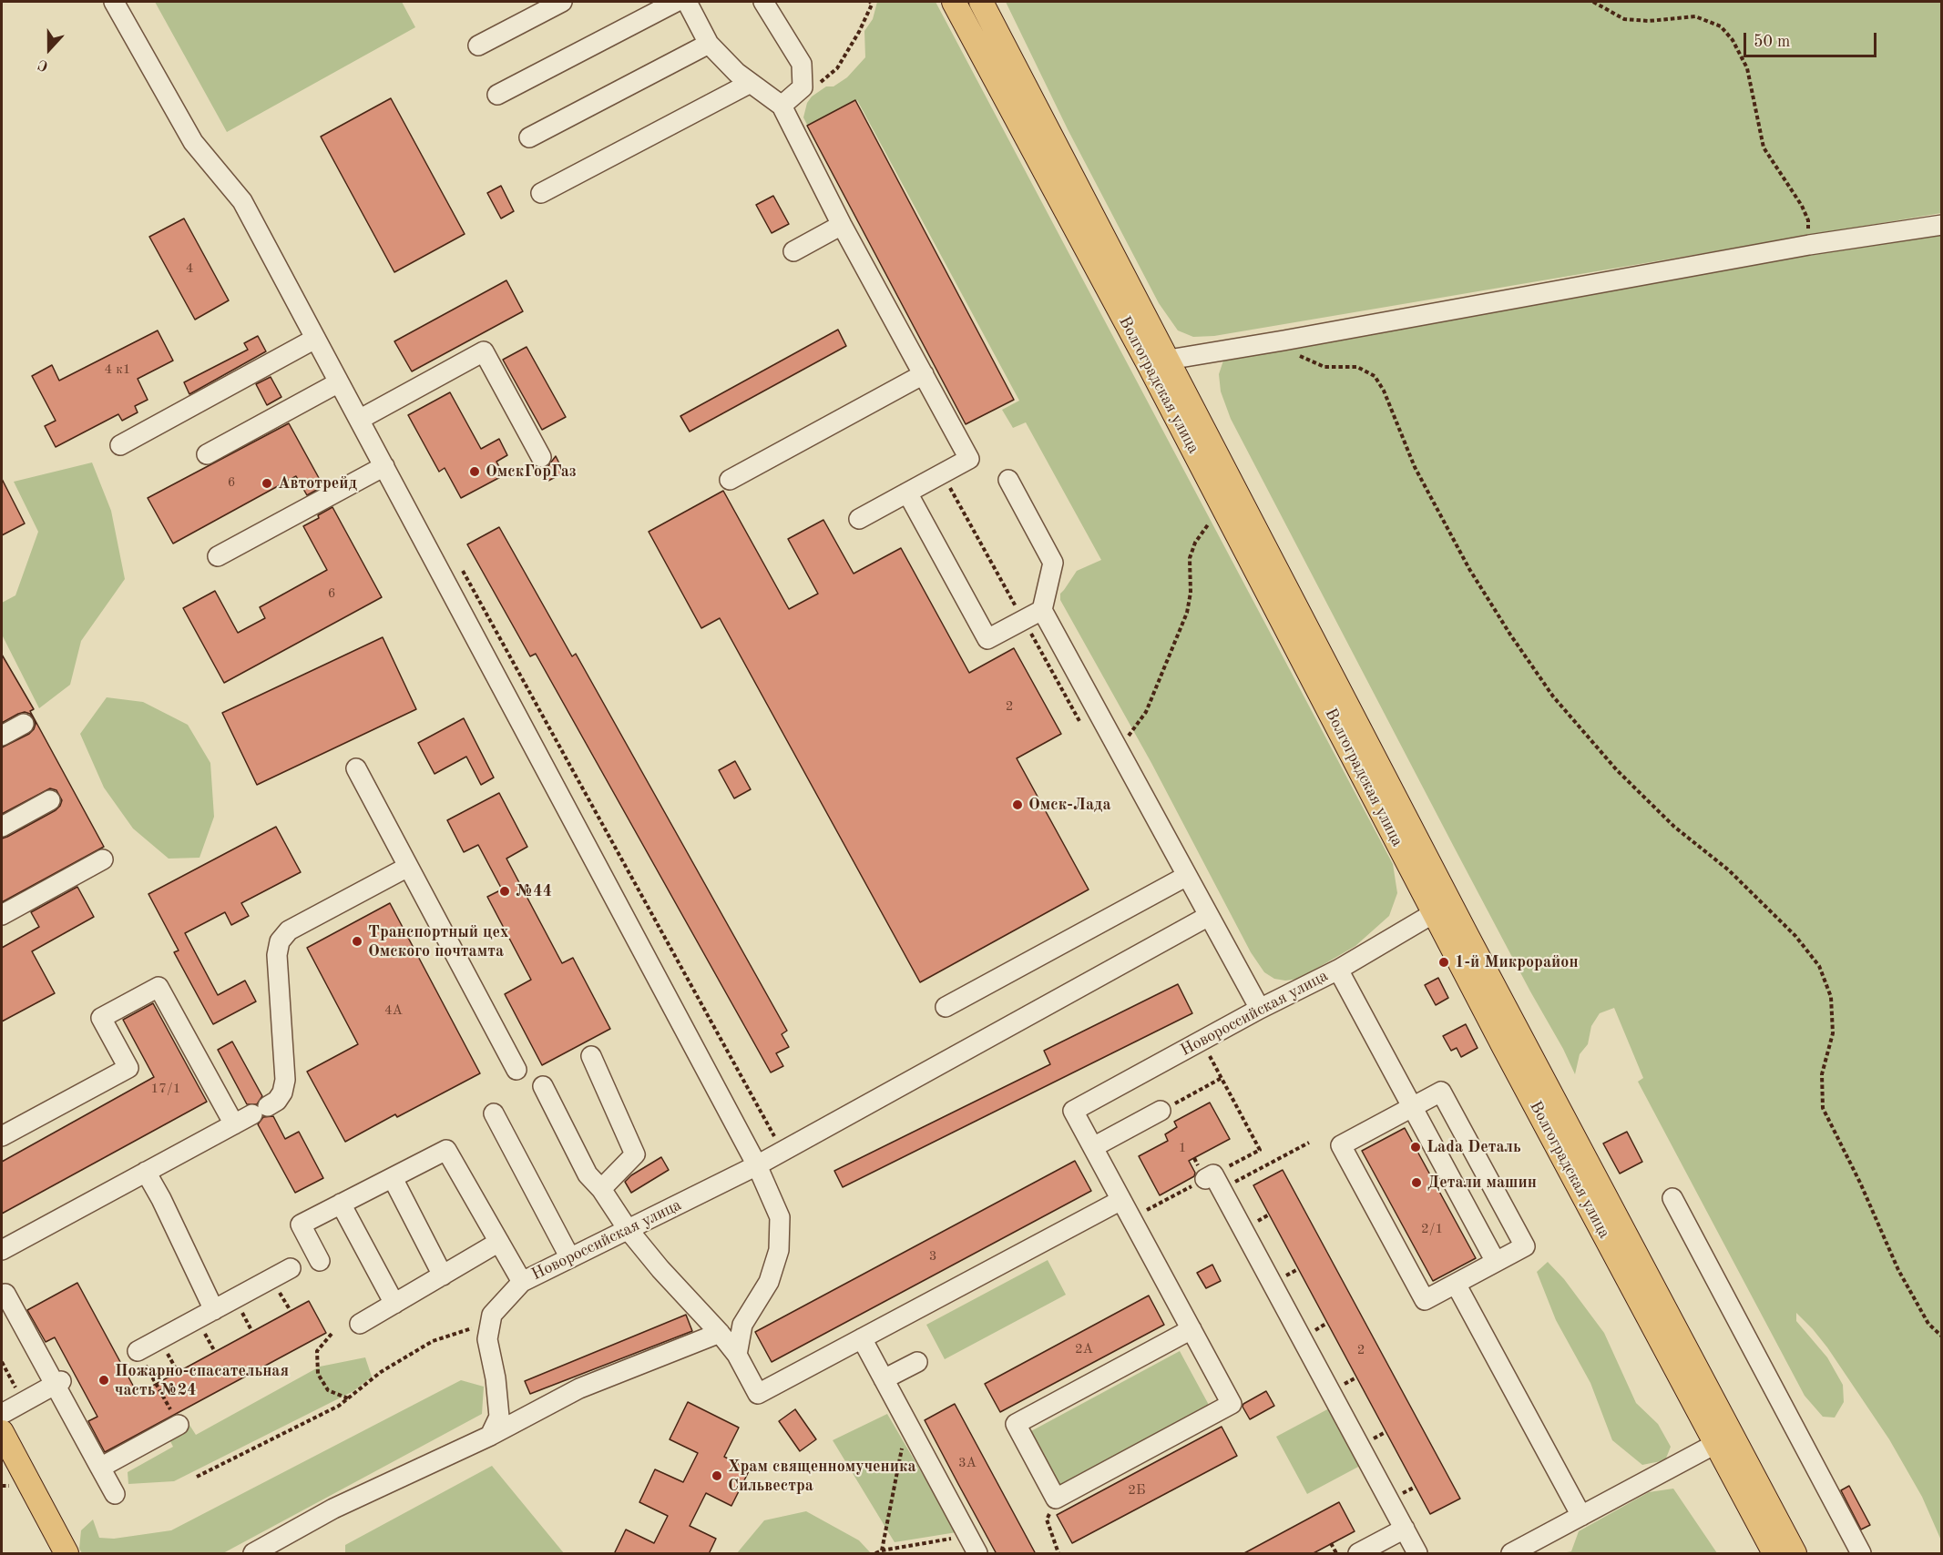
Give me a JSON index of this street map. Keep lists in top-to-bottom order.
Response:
{
  "streets": {
    "main road": ["Волгоградская улица"],
    "street": ["Новороссийская улица"]
  },
  "crossings": [
    ["Волгоградская улица", "Новороссийская улица"]
  ],
  "places": [
    "ОмскГорГаз",
    "Автотрейд",
    "Омск-Лада",
    "№44",
    "Транспортный цех Омского почтамта",
    "1-й Микрорайон",
    "Lada Dеталь",
    "Детали машин",
    "Пожарно-спасательная часть №24",
    "Храм священномученика Сильвестра"
  ],
  "house_numbers": [
    "4",
    "4 к1",
    "6",
    "6",
    "2",
    "4А",
    "17/1",
    "1",
    "2/1",
    "3",
    "2А",
    "2",
    "3А",
    "2Б"
  ],
  "scale_bar": "50 m",
  "north": "bottom"
}
